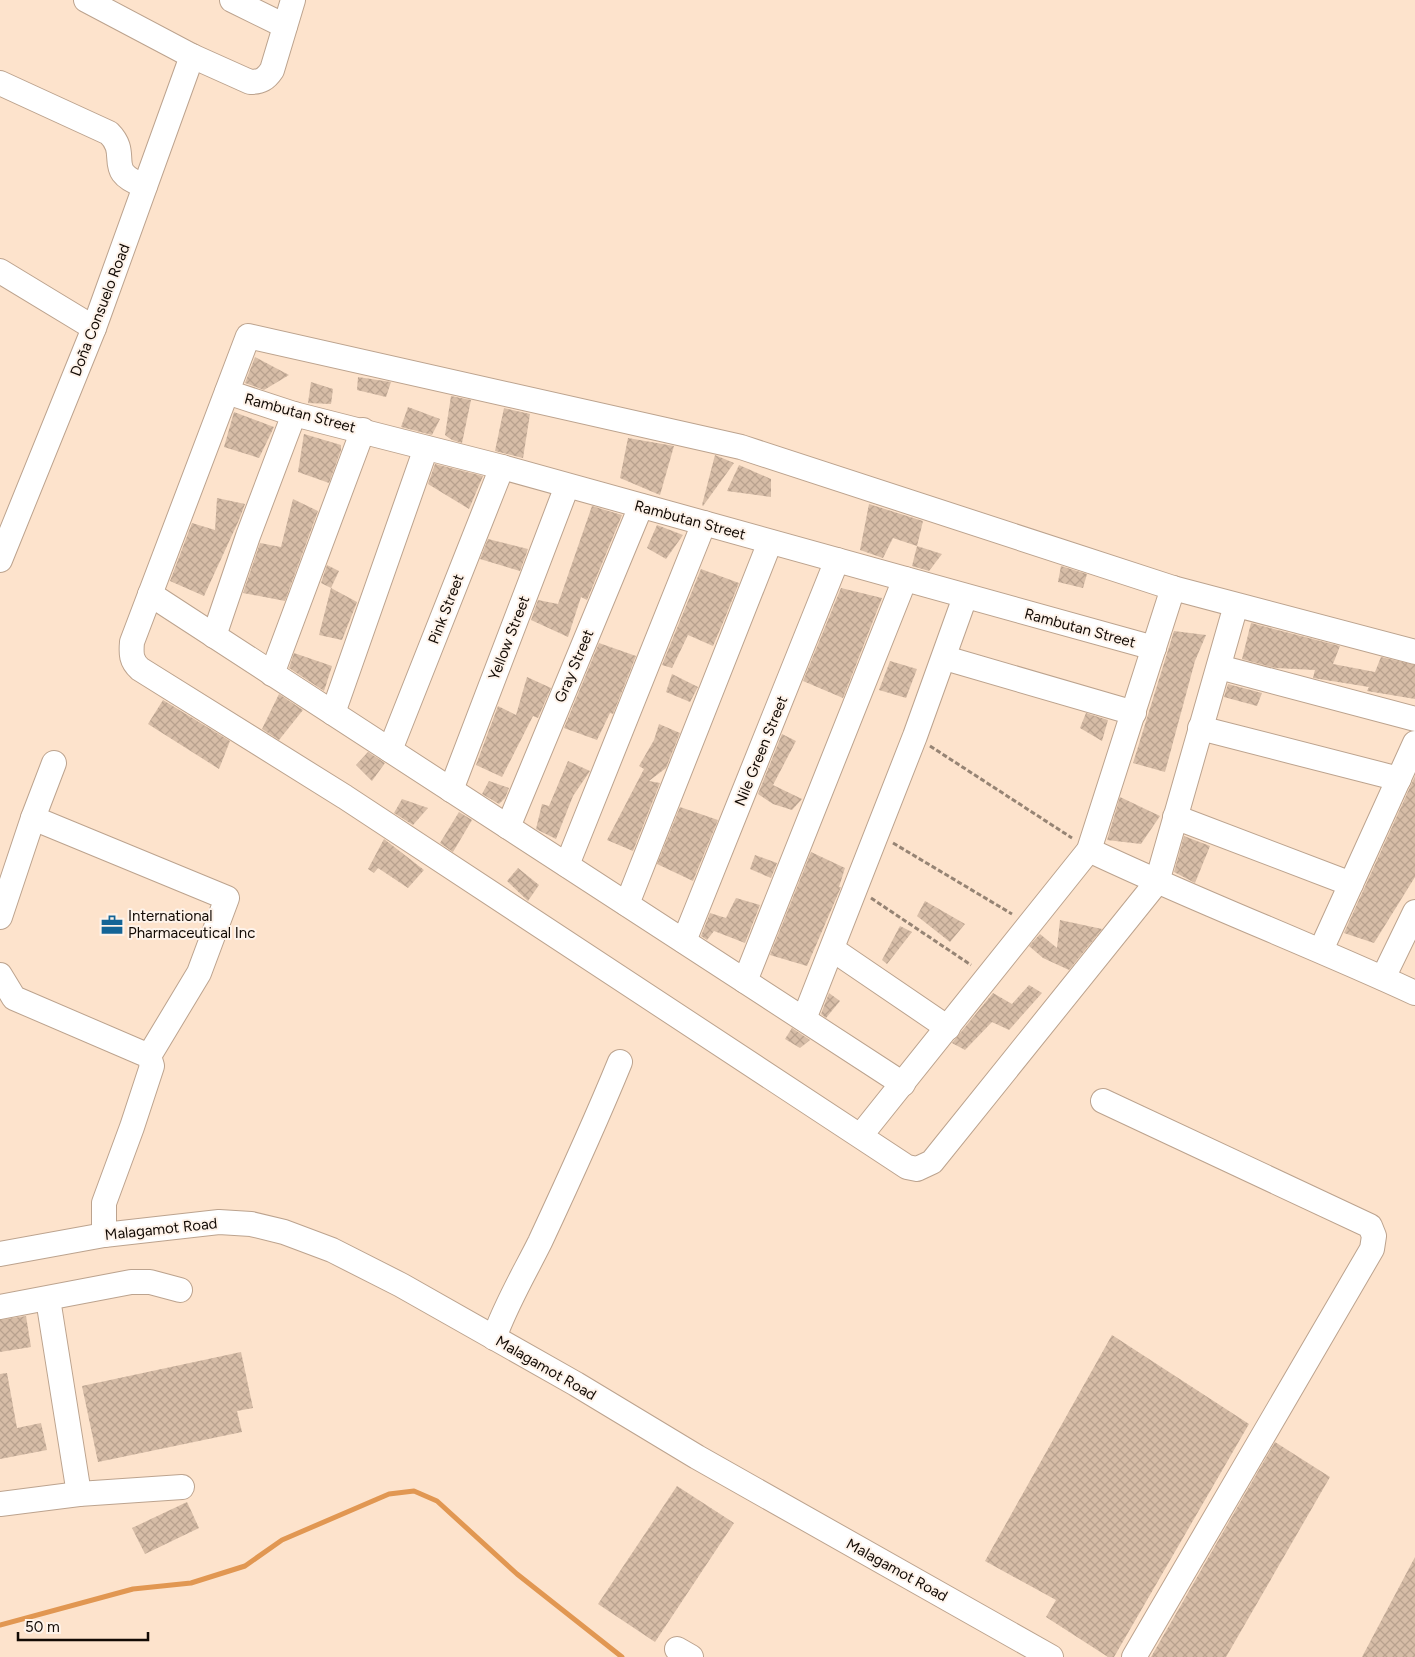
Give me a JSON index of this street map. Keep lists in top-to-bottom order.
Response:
{
  "streets": {
    "street": [
      "Doña Consuelo Road",
      "Rambutan Street",
      "Pink Street",
      "Yellow Street",
      "Gray Street",
      "Nile Green Street",
      "Malagamot Road"
    ]
  },
  "crossings": [
    ["Rambutan Street", "Pink Street"],
    ["Rambutan Street", "Yellow Street"],
    ["Rambutan Street", "Gray Street"],
    ["Rambutan Street", "Nile Green Street"]
  ],
  "places": {
    "office": ["International Pharmaceutical Inc"]
  },
  "scale_bar": "50 m"
}
